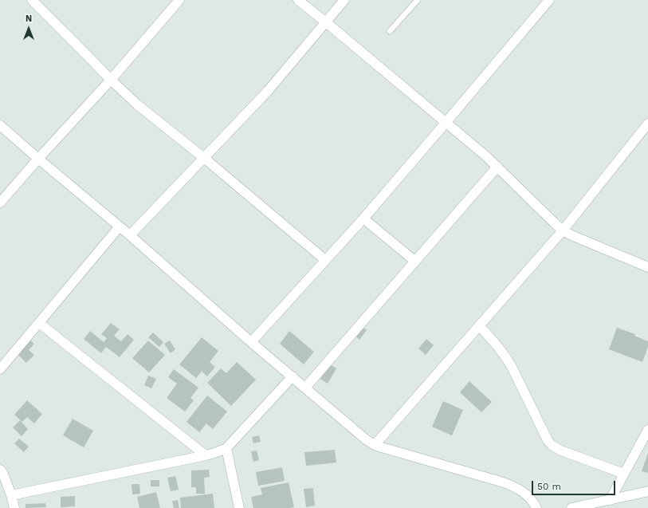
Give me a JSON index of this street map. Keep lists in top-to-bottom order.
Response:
{
  "scale_bar": "50 m",
  "north": "top"
}
